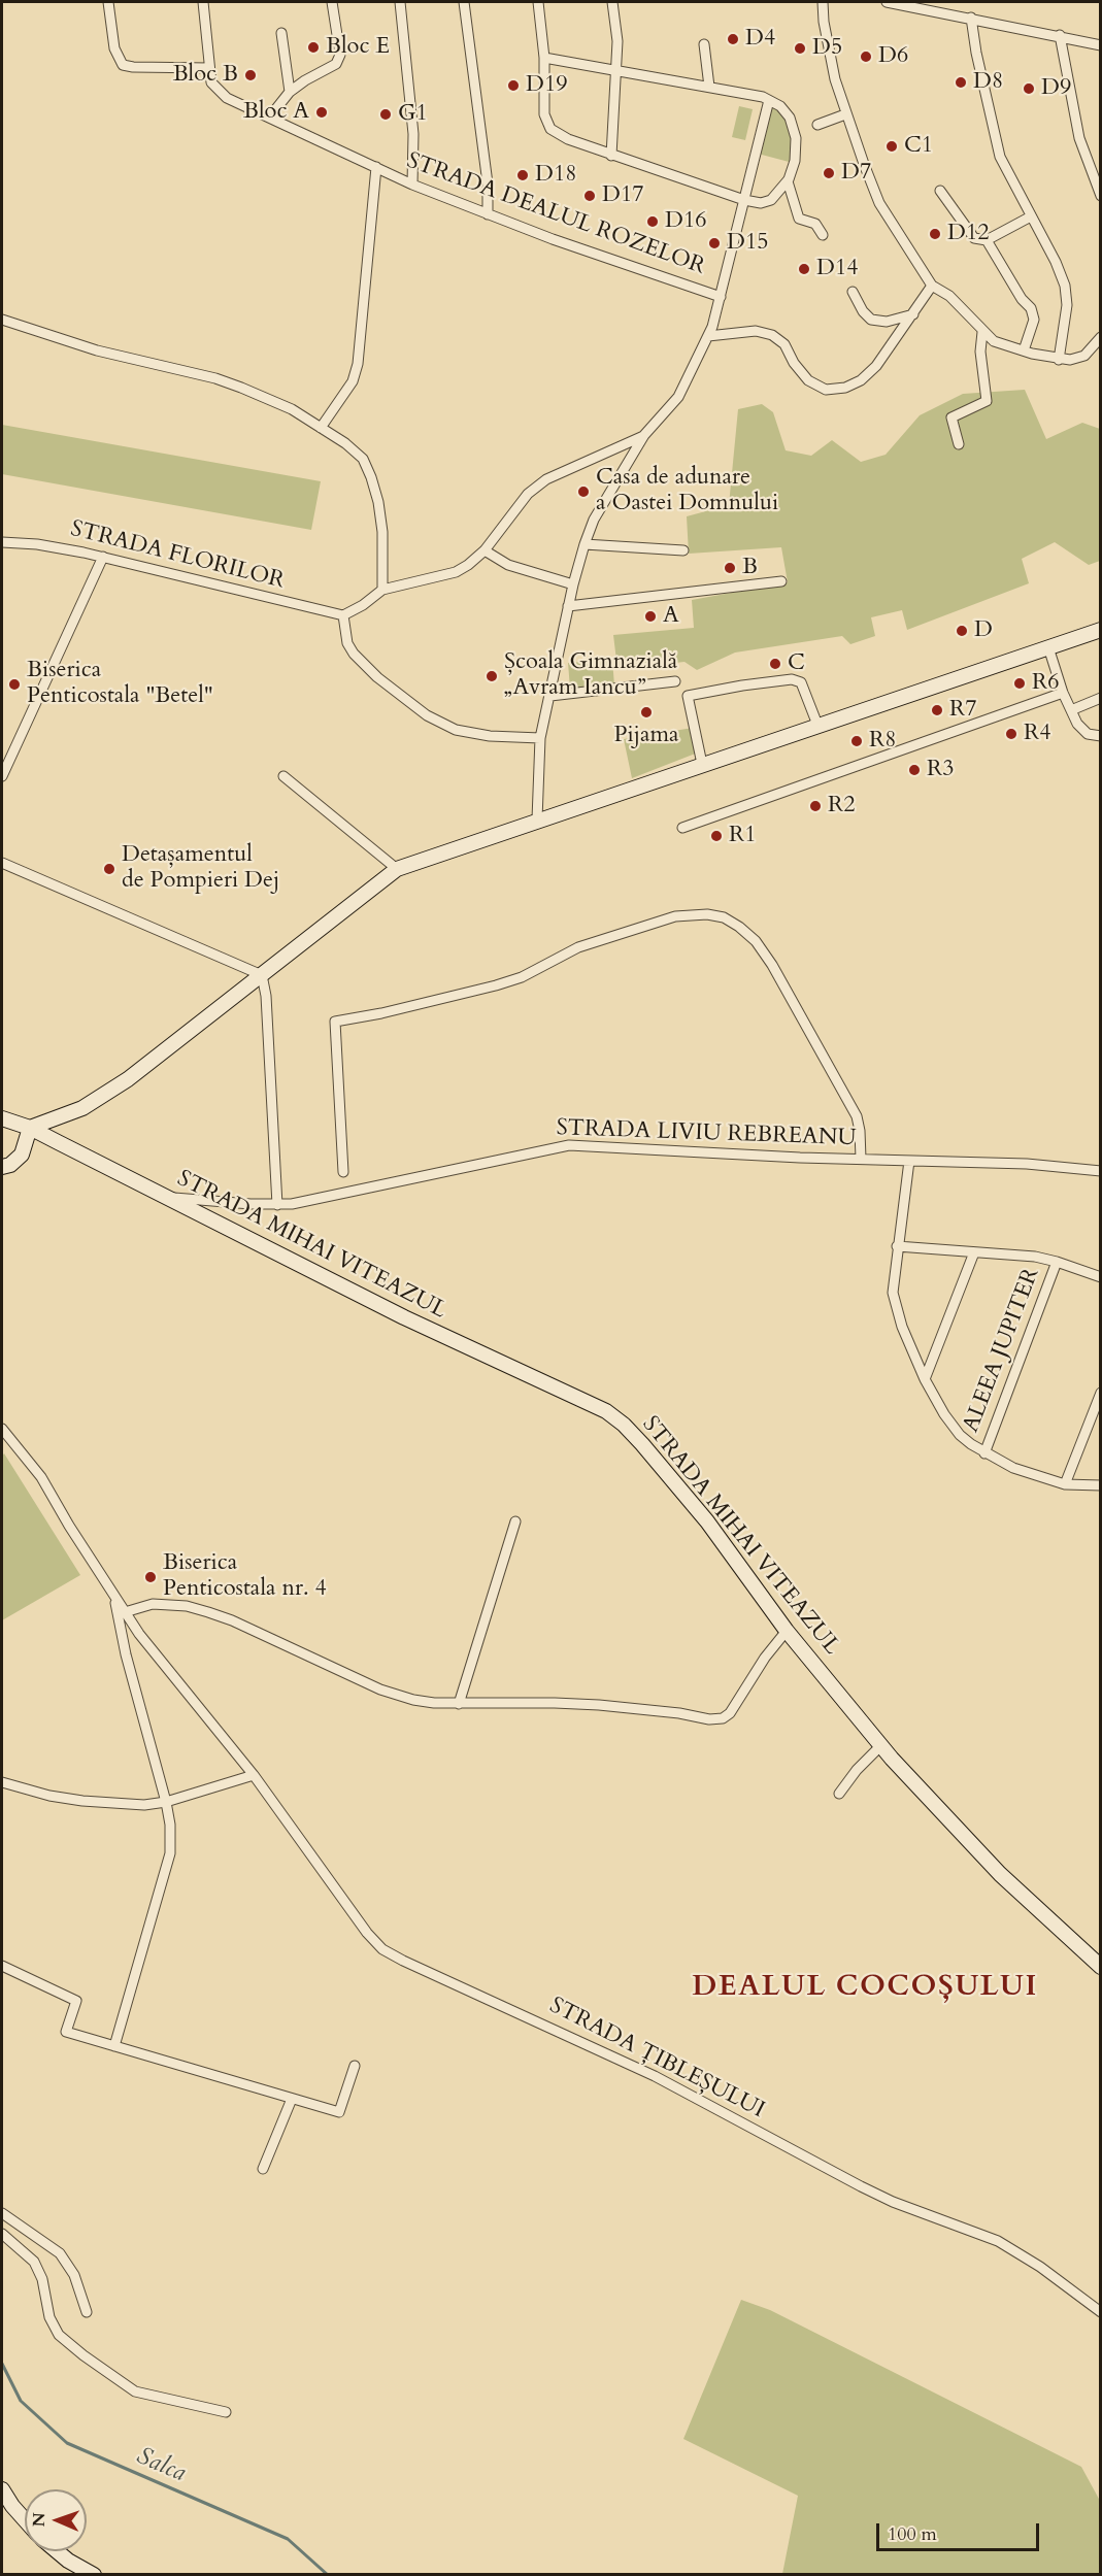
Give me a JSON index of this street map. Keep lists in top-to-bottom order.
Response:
{
  "streets": {
    "main road": ["STRADA MIHAI VITEAZUL"],
    "street": [
      "STRADA DEALUL ROZELOR",
      "STRADA FLORILOR",
      "STRADA LIVIU REBREANU",
      "ALEEA JUPITER",
      "STRADA ȚIBLEȘULUI"
    ]
  },
  "crossings": [
    ["STRADA LIVIU REBREANU", "STRADA MIHAI VITEAZUL"]
  ],
  "districts": ["DEALUL COCOȘULUI"],
  "water": ["Salca"],
  "places": [
    "D4",
    "Bloc E",
    "D5",
    "D6",
    "Bloc B",
    "D8",
    "D19",
    "D9",
    "Bloc A",
    "G1",
    "C1",
    "D7",
    "D18",
    "D17",
    "D16",
    "D12",
    "D15",
    "D14",
    "Casa de adunare a Oastei Domnului",
    "B",
    "A",
    "D",
    "C",
    "Școala Gimnazială „Avram Iancu”",
    "R6",
    "Biserica Penticostala \"Betel\"",
    "R7",
    "Pijama",
    "R4",
    "R8",
    "R3",
    "R2",
    "R1",
    "Detașamentul de Pompieri Dej",
    "Biserica Penticostala nr. 4"
  ],
  "scale_bar": "100 m",
  "north": "left"
}
